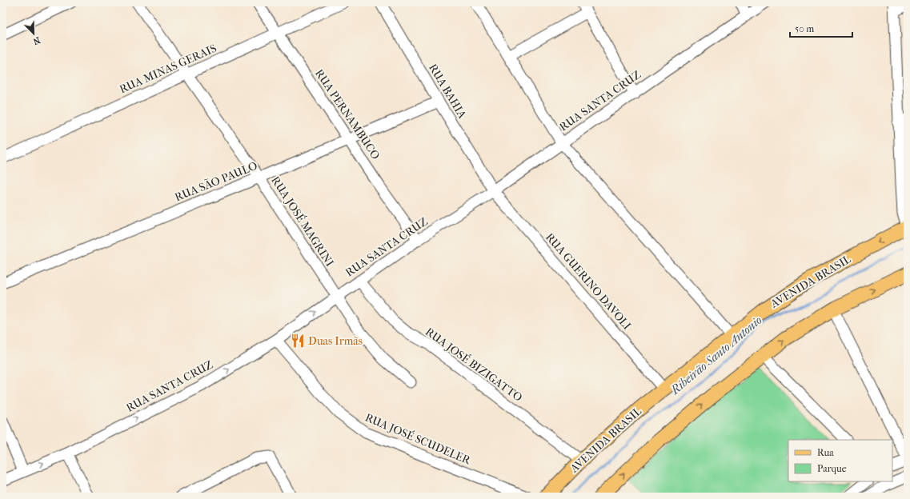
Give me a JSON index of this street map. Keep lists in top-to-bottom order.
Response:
{
  "streets": {
    "main road": ["AVENIDA BRASIL"],
    "street": [
      "RUA MINAS GERAIS",
      "RUA BAHIA",
      "RUA SANTA CRUZ",
      "RUA PERNAMBUCO",
      "RUA SÃO PAULO",
      "RUA JOSÉ MAGRINI",
      "RUA GUERINO DAVOLI",
      "RUA JOSÉ BIZIGATTO",
      "RUA JOSÉ SCUDELER"
    ]
  },
  "crossings": [
    ["RUA MINAS GERAIS", "RUA PERNAMBUCO"],
    ["RUA MINAS GERAIS", "RUA JOSÉ MAGRINI"],
    ["RUA BAHIA", "RUA SANTA CRUZ"],
    ["RUA BAHIA", "RUA SÃO PAULO"],
    ["RUA BAHIA", "RUA GUERINO DAVOLI"],
    ["RUA SANTA CRUZ", "RUA PERNAMBUCO"],
    ["RUA SANTA CRUZ", "RUA JOSÉ MAGRINI"],
    ["RUA SANTA CRUZ", "RUA GUERINO DAVOLI"],
    ["RUA SANTA CRUZ", "RUA JOSÉ BIZIGATTO"],
    ["RUA SANTA CRUZ", "RUA JOSÉ SCUDELER"],
    ["RUA PERNAMBUCO", "RUA SÃO PAULO"],
    ["RUA SÃO PAULO", "RUA JOSÉ MAGRINI"],
    ["RUA GUERINO DAVOLI", "AVENIDA BRASIL"],
    ["AVENIDA BRASIL", "RUA JOSÉ BIZIGATTO"]
  ],
  "one_way": ["RUA SANTA CRUZ"],
  "water": ["Ribeirão Santo Antonio"],
  "places": {
    "restaurant": ["Duas Irmãs"]
  },
  "legend": ["Rua", "Parque"],
  "scale_bar": "50 m",
  "north": "bottom right"
}
